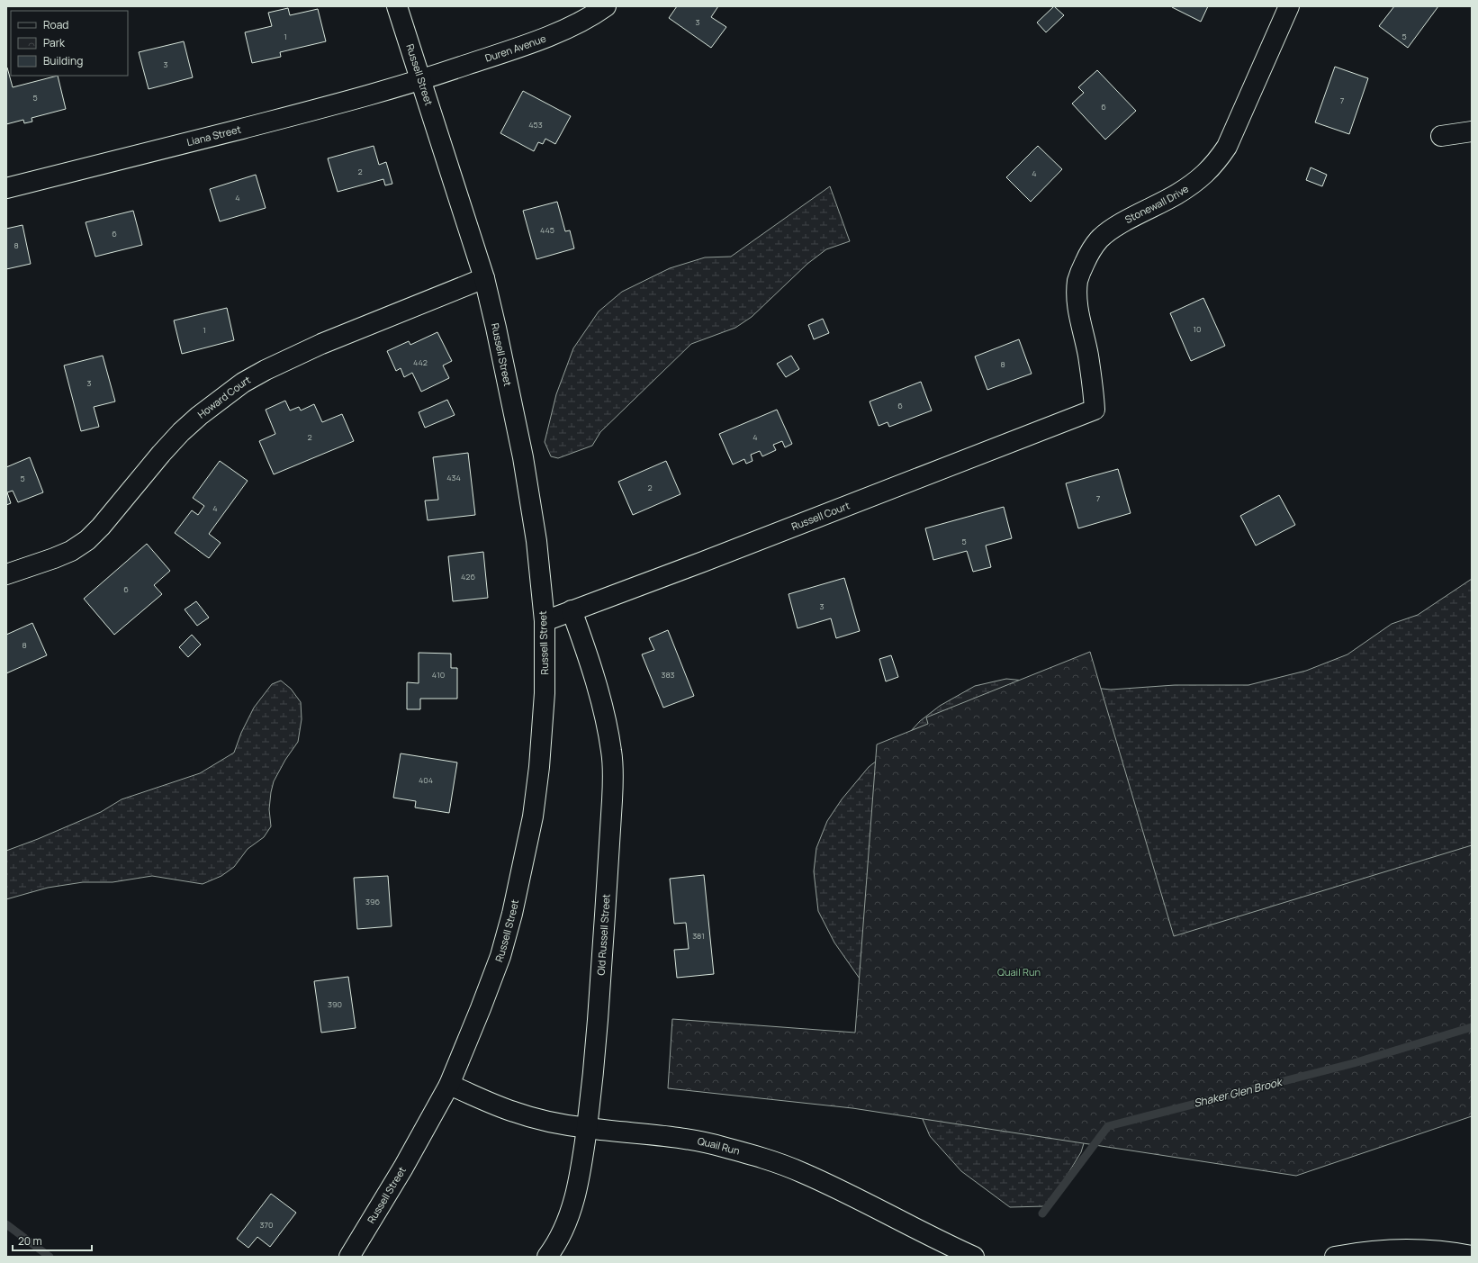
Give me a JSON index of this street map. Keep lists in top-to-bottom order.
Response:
{
  "streets": {
    "street": [
      "Duren Avenue",
      "Russell Street",
      "Liana Street",
      "Stonewall Drive",
      "Howard Court",
      "Russell Court",
      "Old Russell Street",
      "Quail Run"
    ]
  },
  "crossings": [
    ["Duren Avenue", "Russell Street"],
    ["Duren Avenue", "Liana Street"],
    ["Russell Street", "Liana Street"],
    ["Russell Street", "Howard Court"],
    ["Russell Street", "Russell Court"],
    ["Russell Street", "Quail Run"],
    ["Stonewall Drive", "Russell Court"],
    ["Russell Court", "Old Russell Street"],
    ["Old Russell Street", "Quail Run"]
  ],
  "water": ["Shaker Glen Brook"],
  "parks": ["Quail Run"],
  "house_numbers": [
    "3",
    "1",
    "5",
    "3",
    "5",
    "7",
    "6",
    "453",
    "2",
    "4",
    "4",
    "445",
    "6",
    "8",
    "10",
    "1",
    "442",
    "8",
    "3",
    "6",
    "2",
    "4",
    "434",
    "5",
    "2",
    "7",
    "4",
    "5",
    "426",
    "6",
    "3",
    "8",
    "410",
    "383",
    "404",
    "396",
    "381",
    "390",
    "370"
  ],
  "legend": ["Road", "Park", "Building"],
  "scale_bar": "20 m"
}
